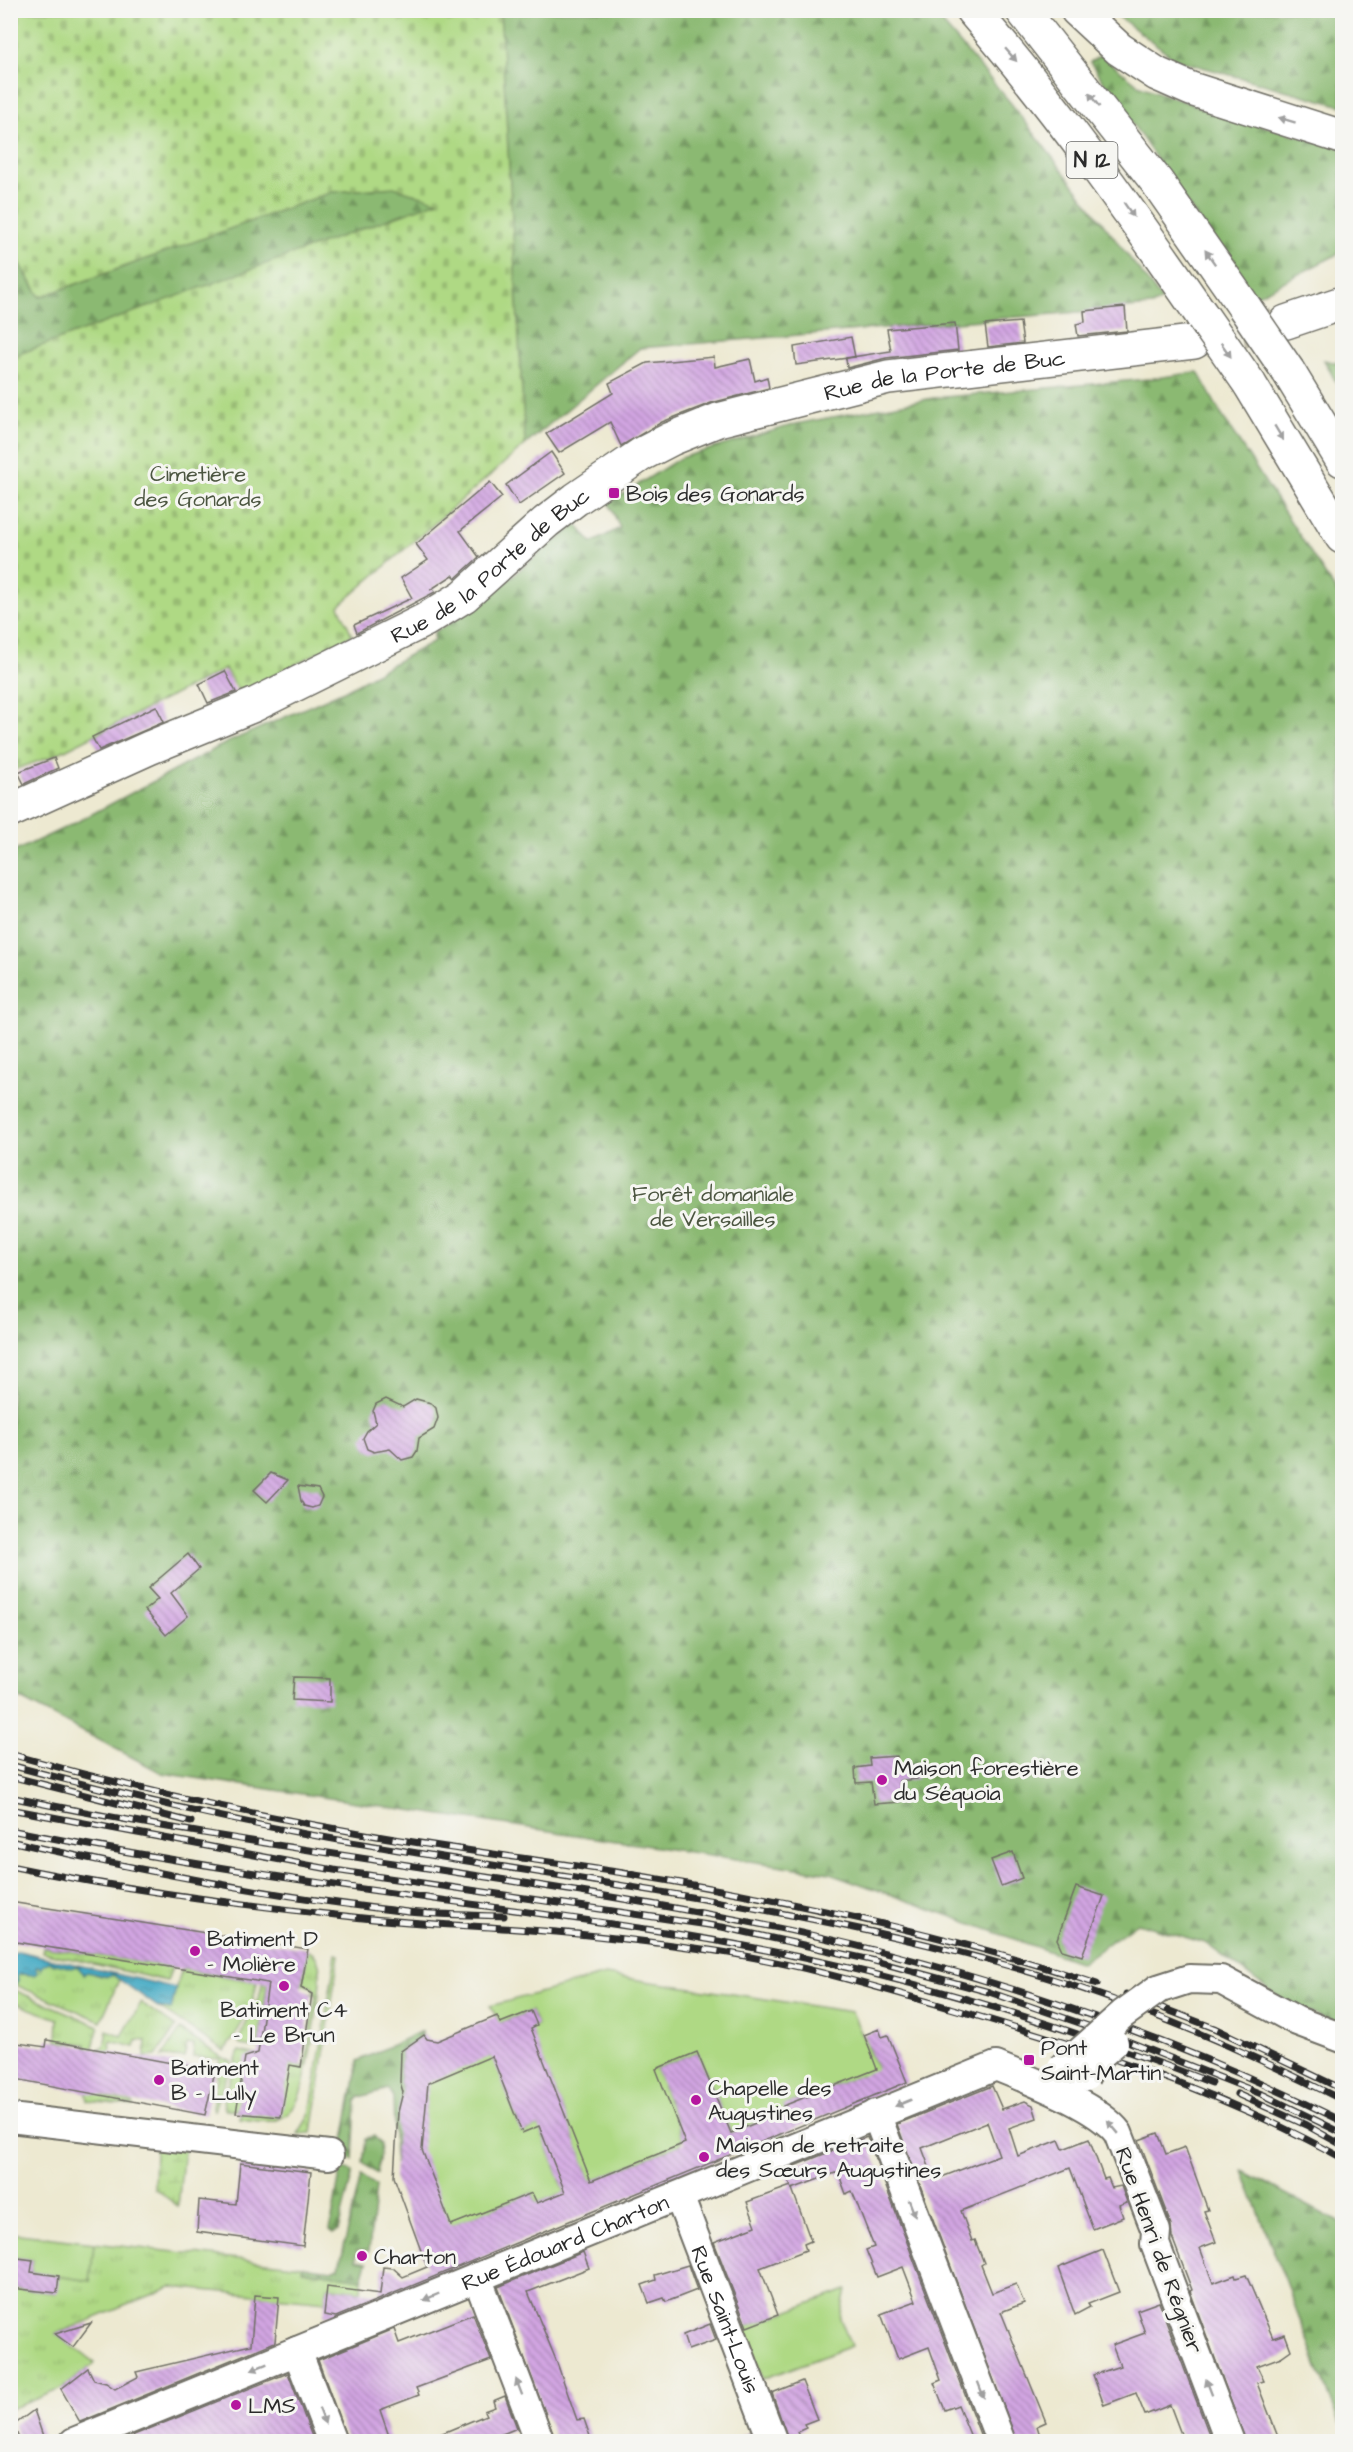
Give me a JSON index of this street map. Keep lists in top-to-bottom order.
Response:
{
  "streets": {
    "main road": ["N 12", "Rue de la Porte de Buc"],
    "street": ["Rue Édouard Charton", "Rue Henri de Régnier", "Rue Saint-Louis"]
  },
  "crossings": [
    ["N 12", "Rue de la Porte de Buc"],
    ["Rue Édouard Charton", "Rue Henri de Régnier"],
    ["Rue Édouard Charton", "Rue Saint-Louis"]
  ],
  "one_way": ["Rue Édouard Charton"],
  "parks": ["Cimetière des Gonards", "Forêt domaniale de Versailles"],
  "places": {
    "transit": ["Bois des Gonards", "Pont Saint-Martin"],
    "other": [
      "Maison forestière du Séquoia",
      "Batiment D - Molière",
      "Batiment C4 - Le Brun",
      "Batiment B - Lully",
      "Chapelle des Augustines",
      "Maison de retraite des Sœurs Augustines",
      "Charton",
      "LMS"
    ]
  }
}
